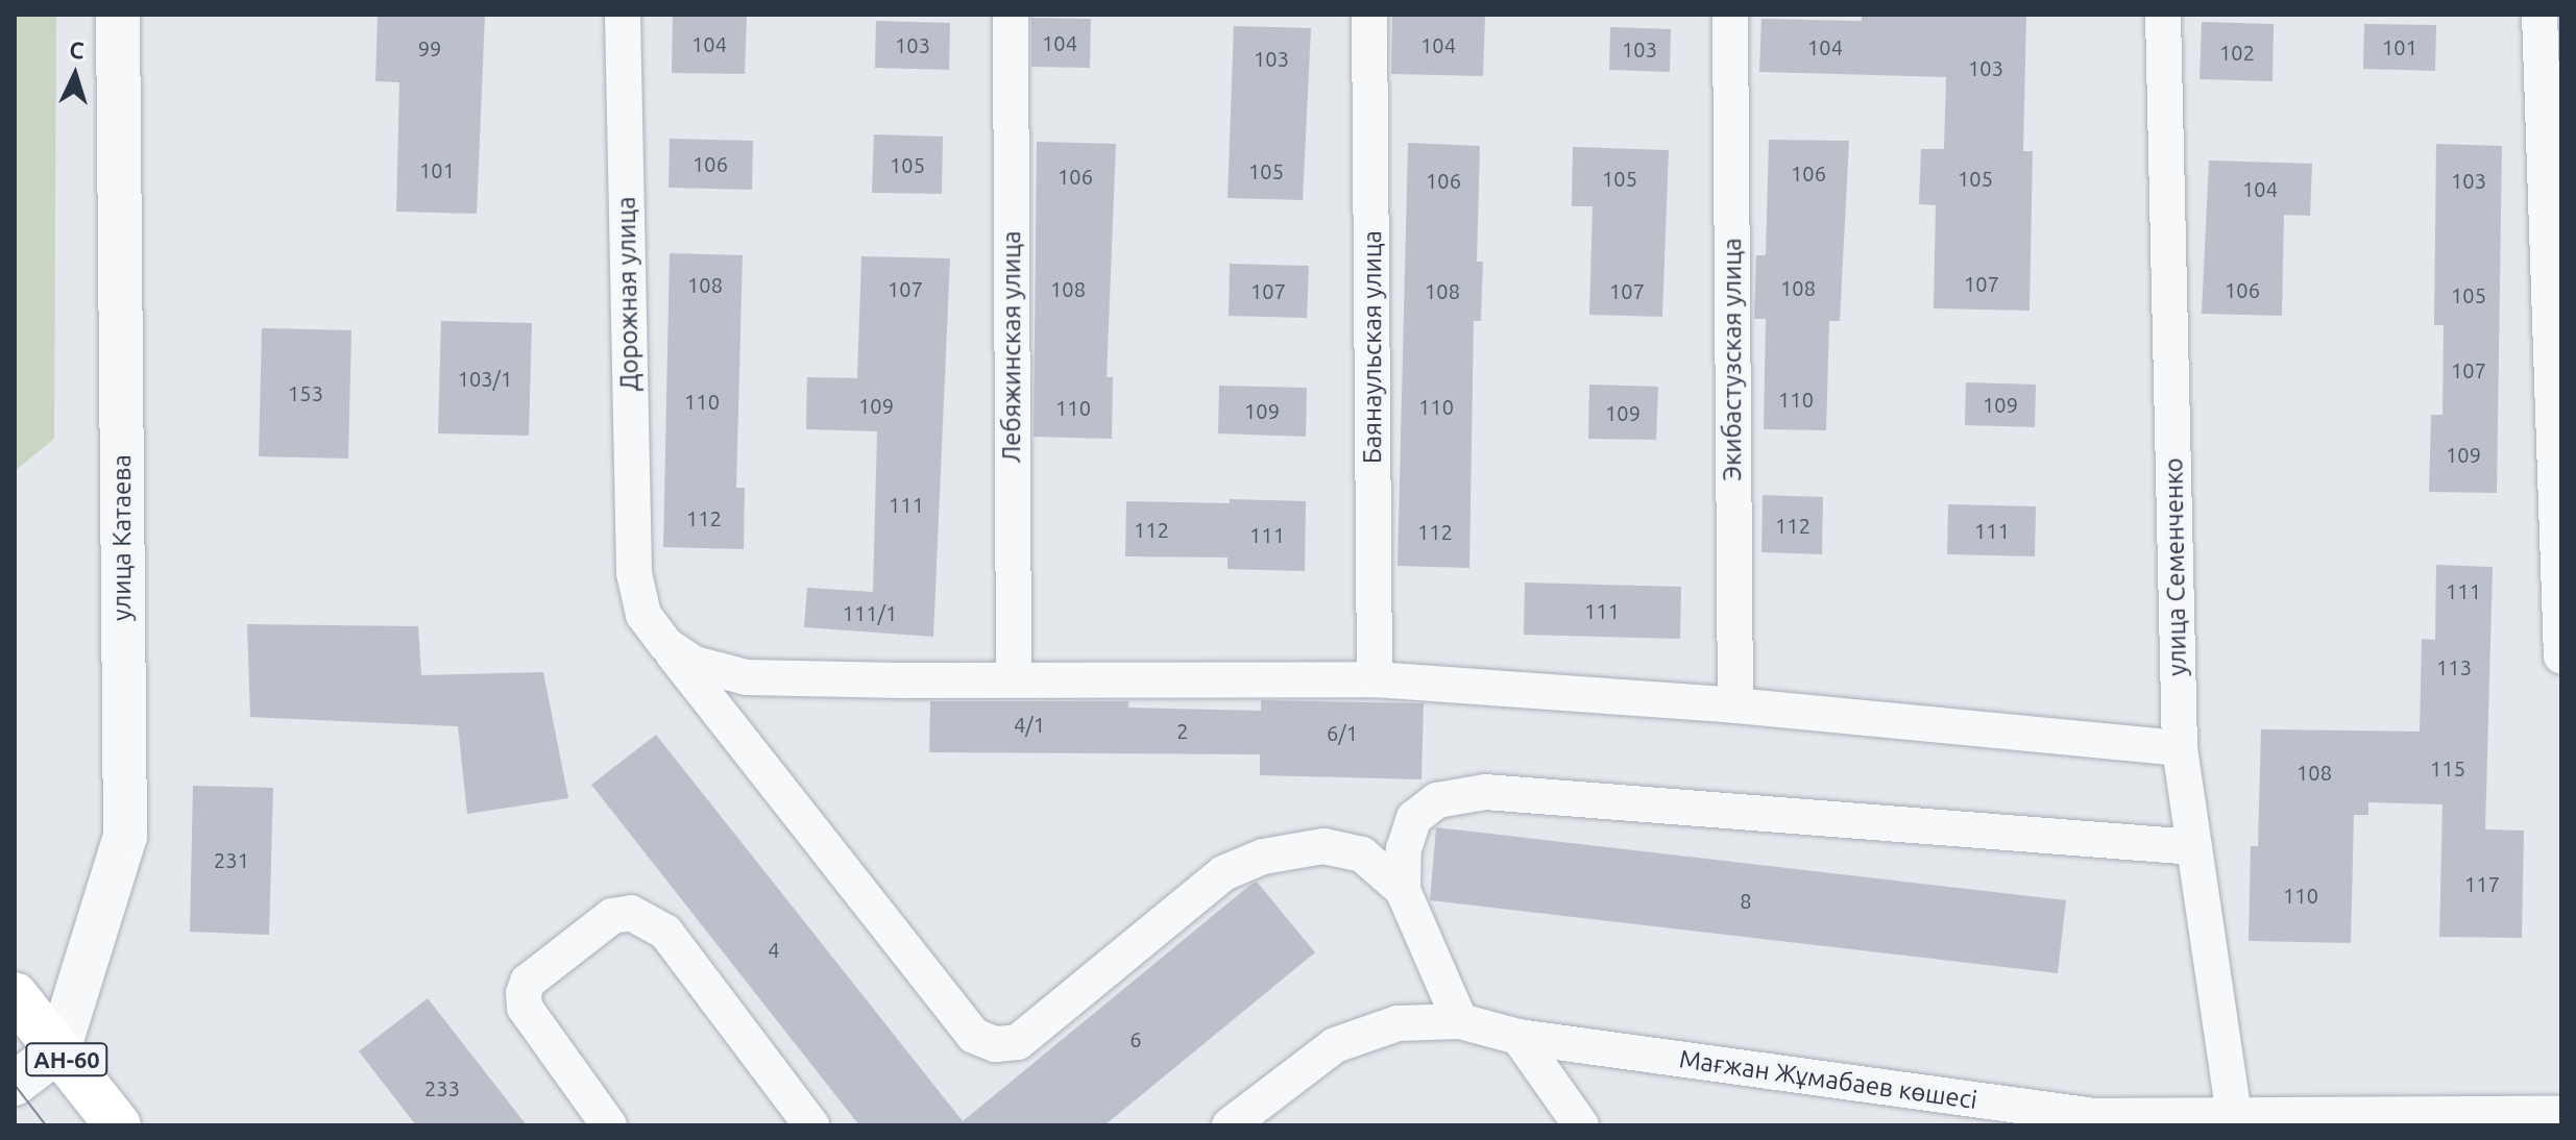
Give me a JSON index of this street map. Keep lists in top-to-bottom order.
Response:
{
  "streets": {
    "main road": ["АН-60"],
    "street": [
      "Дорожная улица",
      "Лебяжинская улица",
      "Баянаульская улица",
      "Экибастузская улица",
      "улица Катаева",
      "улица Семенченко",
      "Мағжан Жұмабаев көшесі"
    ]
  },
  "crossings": [
    ["улица Катаева", "АН-60"],
    ["улица Семенченко", "Мағжан Жұмабаев көшесі"]
  ],
  "house_numbers": [
    "104",
    "104",
    "103",
    "104",
    "104",
    "101",
    "99",
    "103",
    "102",
    "103",
    "103",
    "106",
    "105",
    "101",
    "105",
    "106",
    "106",
    "105",
    "105",
    "106",
    "103",
    "104",
    "107",
    "108",
    "108",
    "107",
    "108",
    "106",
    "107",
    "108",
    "107",
    "105",
    "107",
    "103/1",
    "153",
    "110",
    "110",
    "109",
    "109",
    "110",
    "110",
    "109",
    "109",
    "109",
    "111",
    "112",
    "112",
    "112",
    "111",
    "112",
    "111",
    "111",
    "111",
    "111/1",
    "113",
    "4/1",
    "2",
    "6/1",
    "115",
    "108",
    "231",
    "117",
    "110",
    "8",
    "4",
    "6",
    "233"
  ],
  "north": "top"
}
